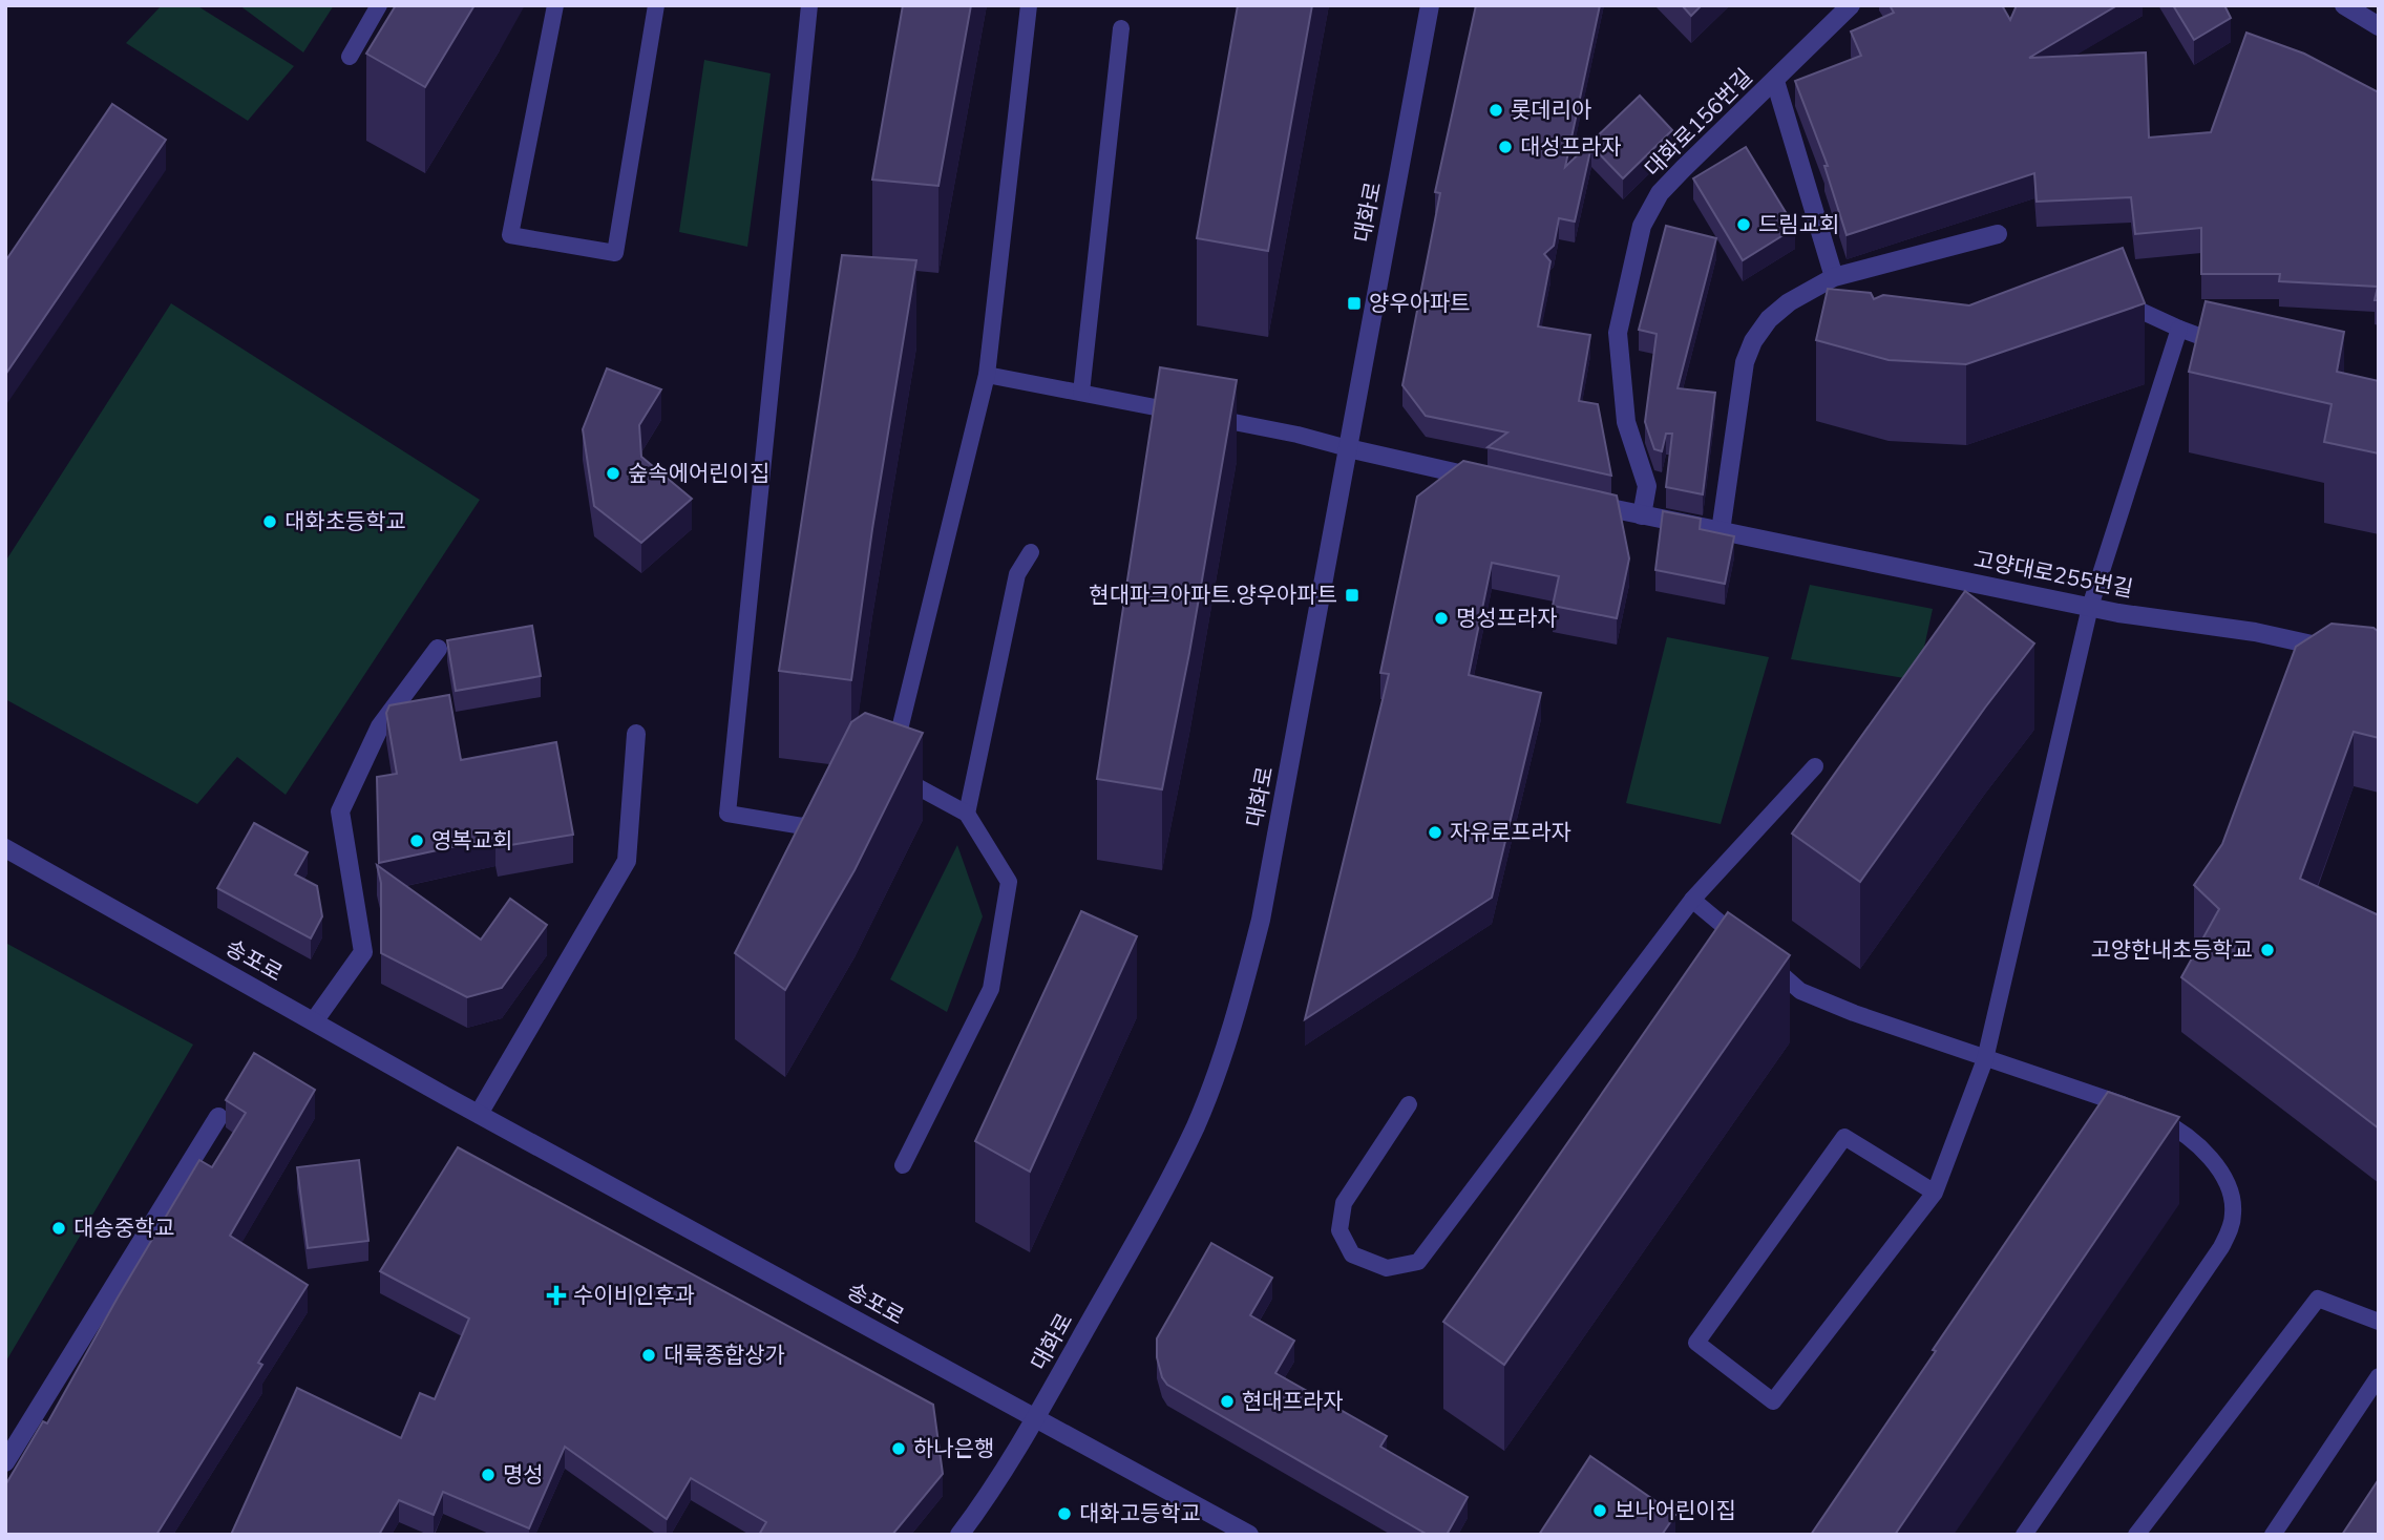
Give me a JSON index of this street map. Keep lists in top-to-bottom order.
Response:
{
  "streets": {
    "street": [
      "대화로156번길",
      "대화로",
      "고양대로255번길",
      "송포로"
    ]
  },
  "crossings": [
    ["대화로156번길", "고양대로255번길"],
    ["대화로", "송포로"]
  ],
  "places": {
    "other": [
      "롯데리아",
      "대성프라자",
      "드림교회",
      "숲속에어린이집",
      "대화초등학교",
      "명성프라자",
      "자유로프라자",
      "영복교회",
      "고양한내초등학교",
      "대송중학교",
      "대륙종합상가",
      "현대프라자",
      "하나은행",
      "명성",
      "보나어린이집",
      "대화고등학교"
    ],
    "transit": ["양우아파트", "현대파크아파트.양우아파트"],
    "health": ["수이비인후과"]
  }
}
